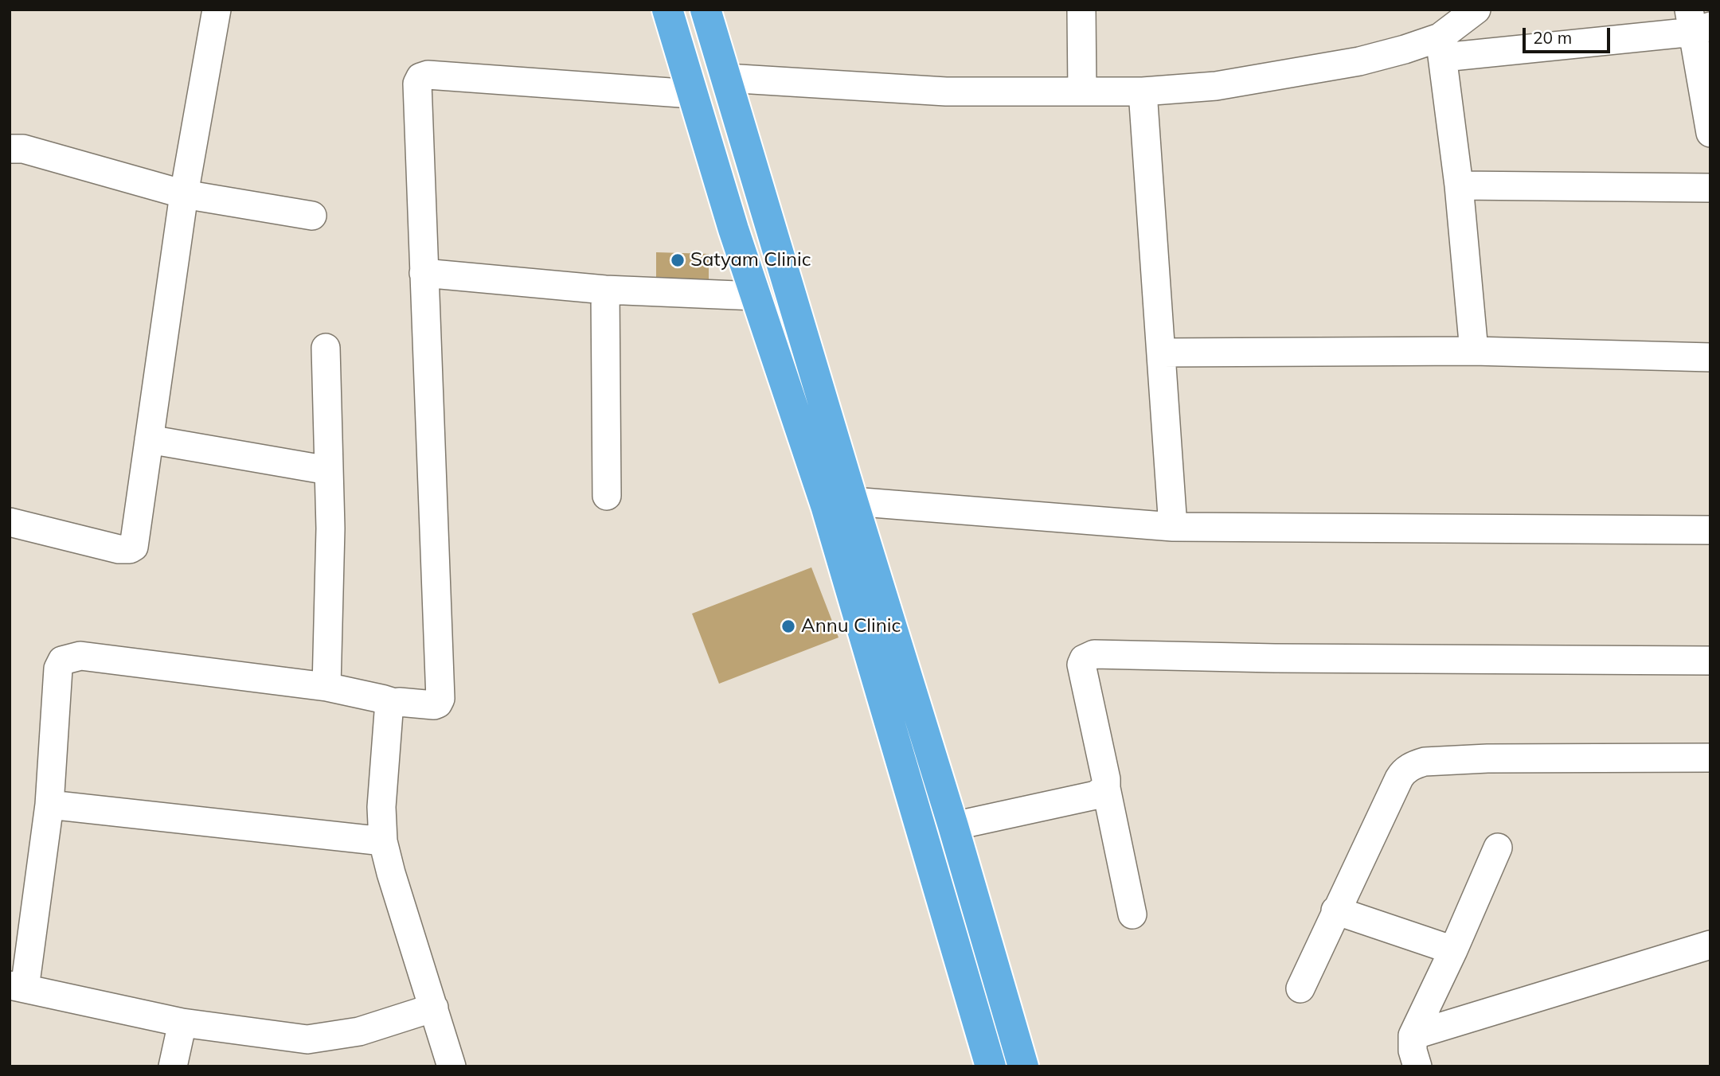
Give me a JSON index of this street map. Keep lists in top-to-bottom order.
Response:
{
  "places": ["Satyam Clinic", "Annu Clinic"],
  "scale_bar": "20 m"
}
